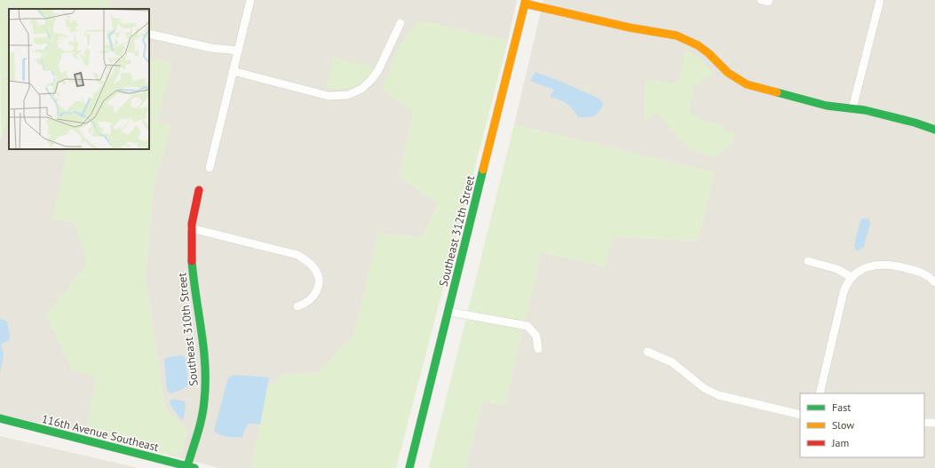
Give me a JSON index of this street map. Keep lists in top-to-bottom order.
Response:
{
  "streets": {
    "street": ["Southeast 312th Street", "Southeast 310th Street", "116th Avenue Southeast"]
  },
  "crossings": [
    ["Southeast 310th Street", "116th Avenue Southeast"]
  ],
  "legend": ["Fast", "Slow", "Jam"]
}
